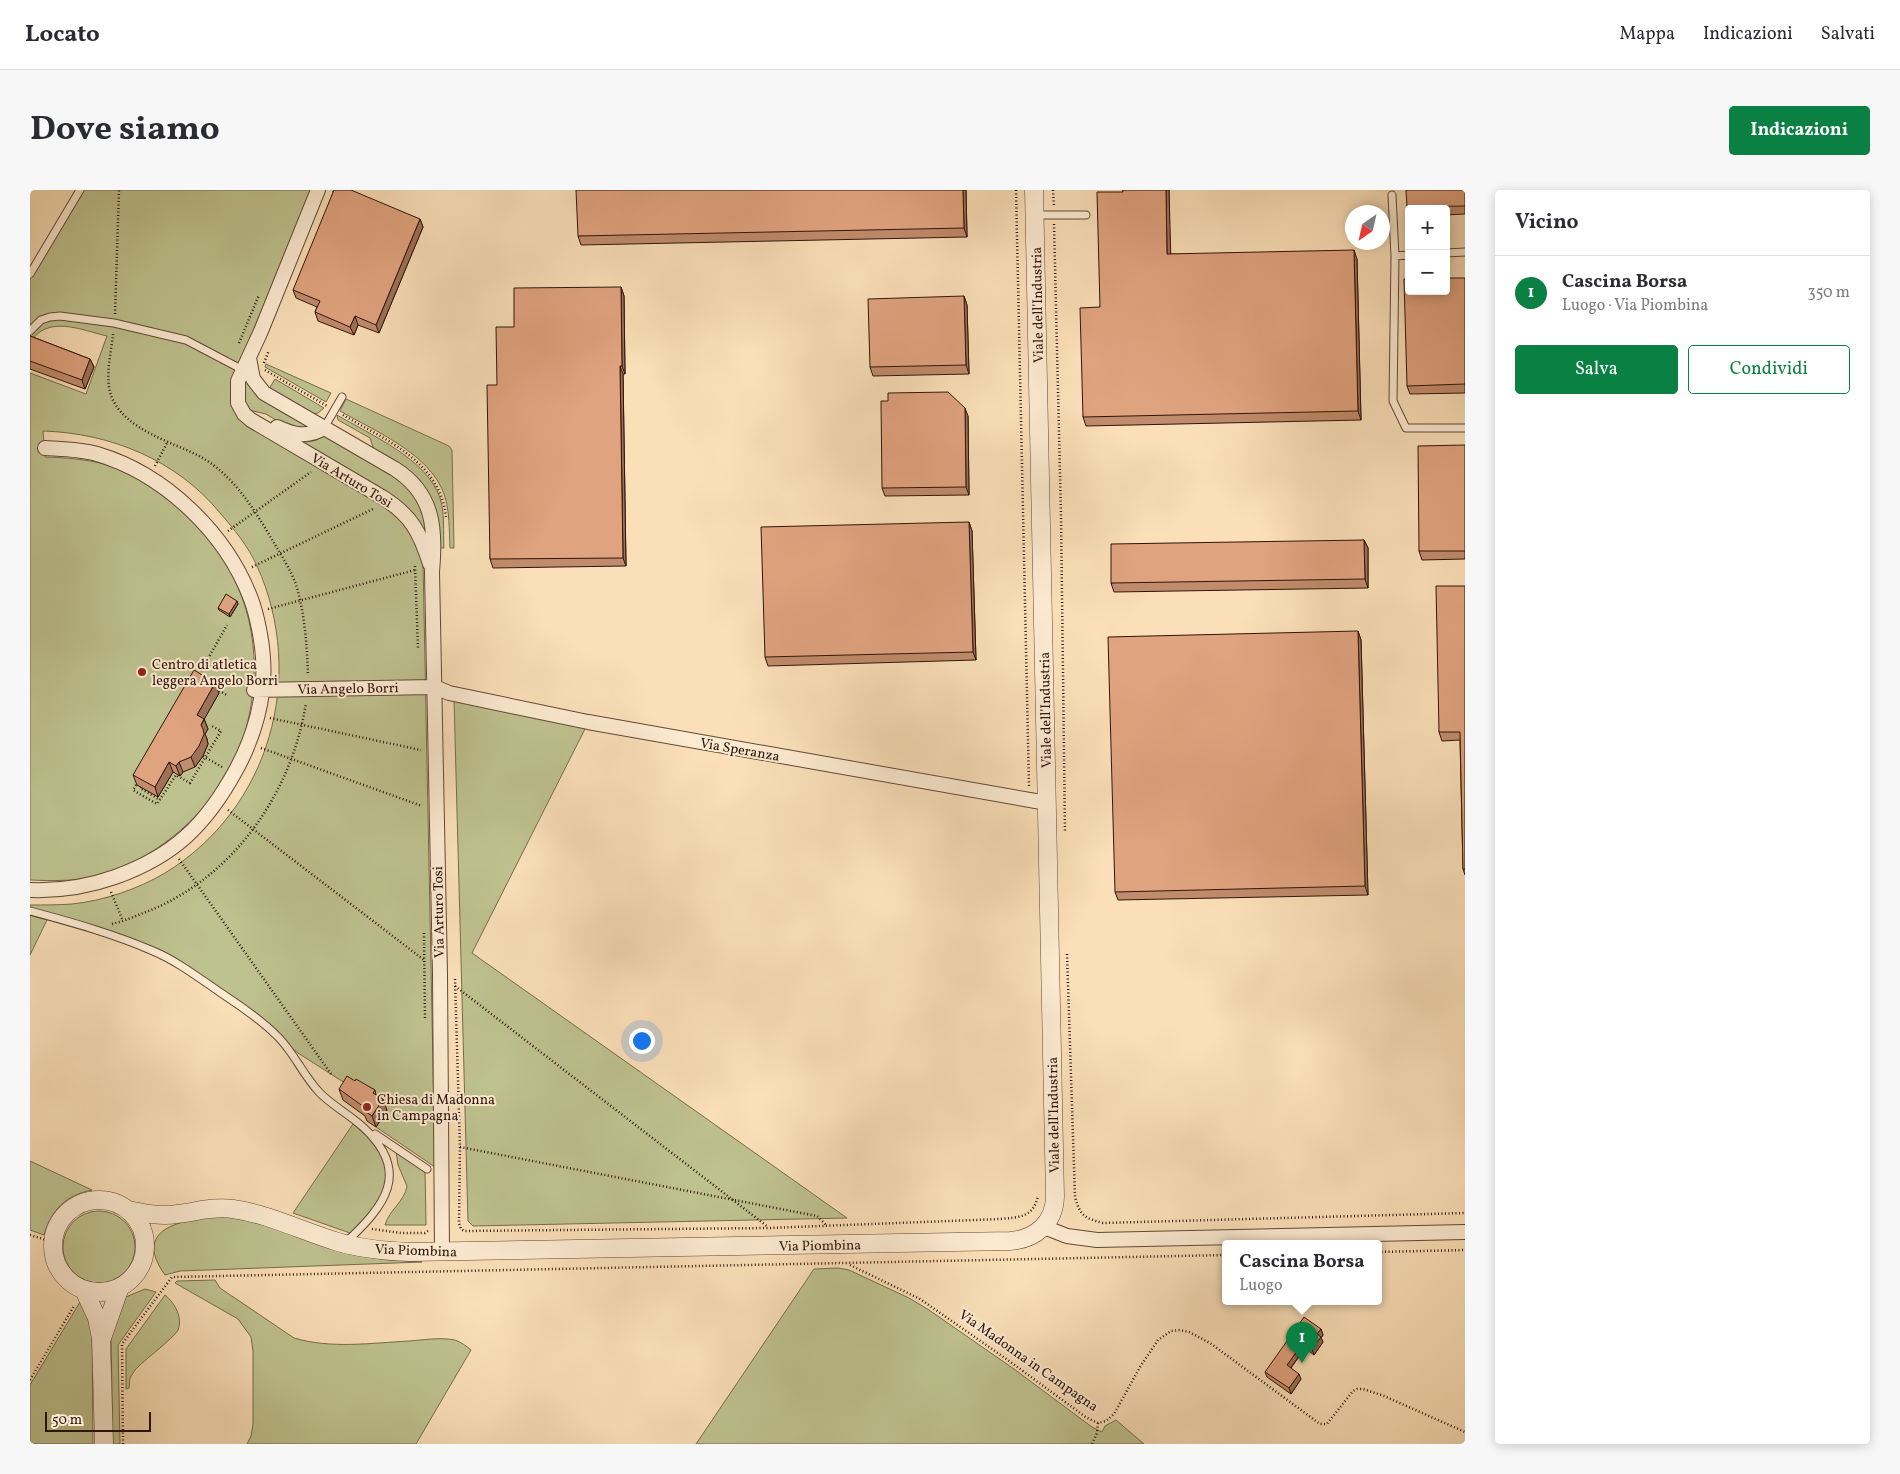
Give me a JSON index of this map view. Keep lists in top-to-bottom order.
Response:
{
  "streets": {
    "street": [
      "Viale dell'Industria",
      "Via Arturo Tosi",
      "Via Angelo Borri",
      "Via Speranza",
      "Via Piombina"
    ],
    "path": ["Via Madonna in Campagna"]
  },
  "crossings": [
    ["Viale dell'Industria", "Via Speranza"],
    ["Viale dell'Industria", "Via Piombina"],
    ["Via Arturo Tosi", "Via Angelo Borri"],
    ["Via Arturo Tosi", "Via Speranza"],
    ["Via Arturo Tosi", "Via Piombina"],
    ["Via Angelo Borri", "Via Speranza"],
    ["Via Piombina", "Via Madonna in Campagna"]
  ],
  "places": ["Centro di atletica leggera Angelo Borri", "Chiesa di Madonna in Campagna"],
  "scale_bar": "50 m",
  "north": "bottom left",
  "page": {
    "header": "Locato",
    "nav": ["Mappa", "Indicazioni", "Salvati"],
    "title": "Dove siamo",
    "buttons": [
      "Indicazioni",
      ["Salva", "Condividi"]
    ],
    "heading": "Vicino",
    "map_buttons": ["+", "−"],
    "list": [
      {
        "mark": "1",
        "name": "Cascina Borsa",
        "note": "Luogo · Via Piombina",
        "value": "350 m"
      }
    ],
    "popup": ["Cascina Borsa", "Luogo"],
    "pins": "1",
    "scale": "50 m"
  }
}
